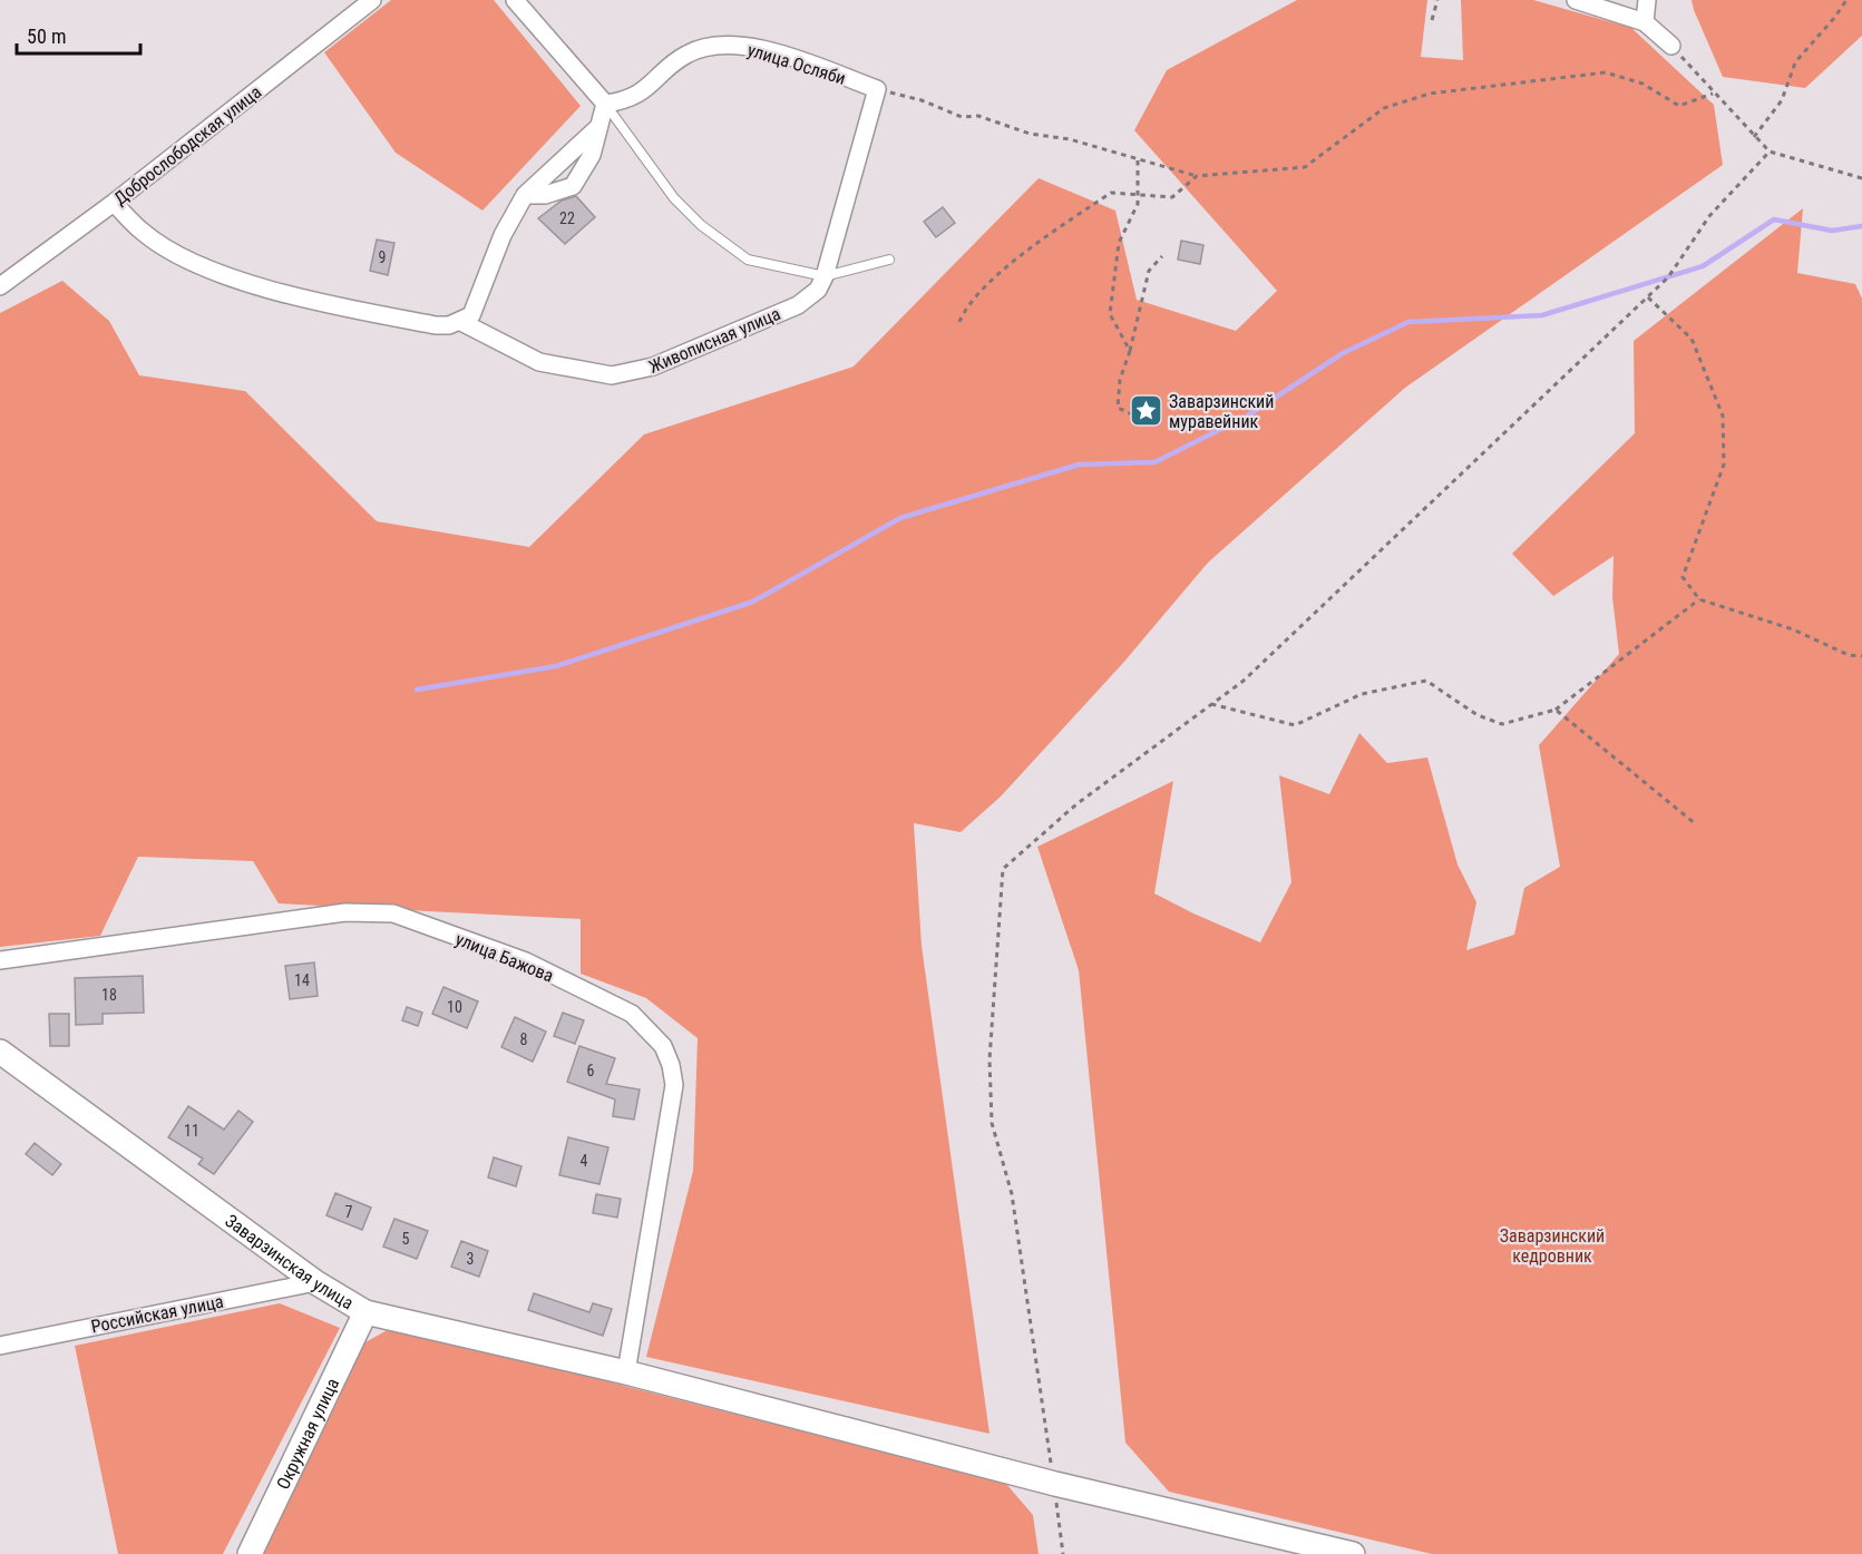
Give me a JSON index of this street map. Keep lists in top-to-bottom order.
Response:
{
  "streets": {
    "street": [
      "улица Осляби",
      "Доброслободская улица",
      "Живописная улица",
      "улица Бажова",
      "Заварзинская улица",
      "Российская улица",
      "Окружная улица"
    ]
  },
  "crossings": [
    ["улица Осляби", "Живописная улица"],
    ["улица Бажова", "Заварзинская улица"],
    ["Заварзинская улица", "Российская улица"],
    ["Заварзинская улица", "Окружная улица"]
  ],
  "parks": ["Заварзинский кедровник"],
  "places": {
    "place": ["Заварзинский муравейник"]
  },
  "house_numbers": [
    "22",
    "9",
    "14",
    "18",
    "10",
    "8",
    "6",
    "11",
    "4",
    "7",
    "5",
    "3"
  ],
  "scale_bar": "50 m"
}
